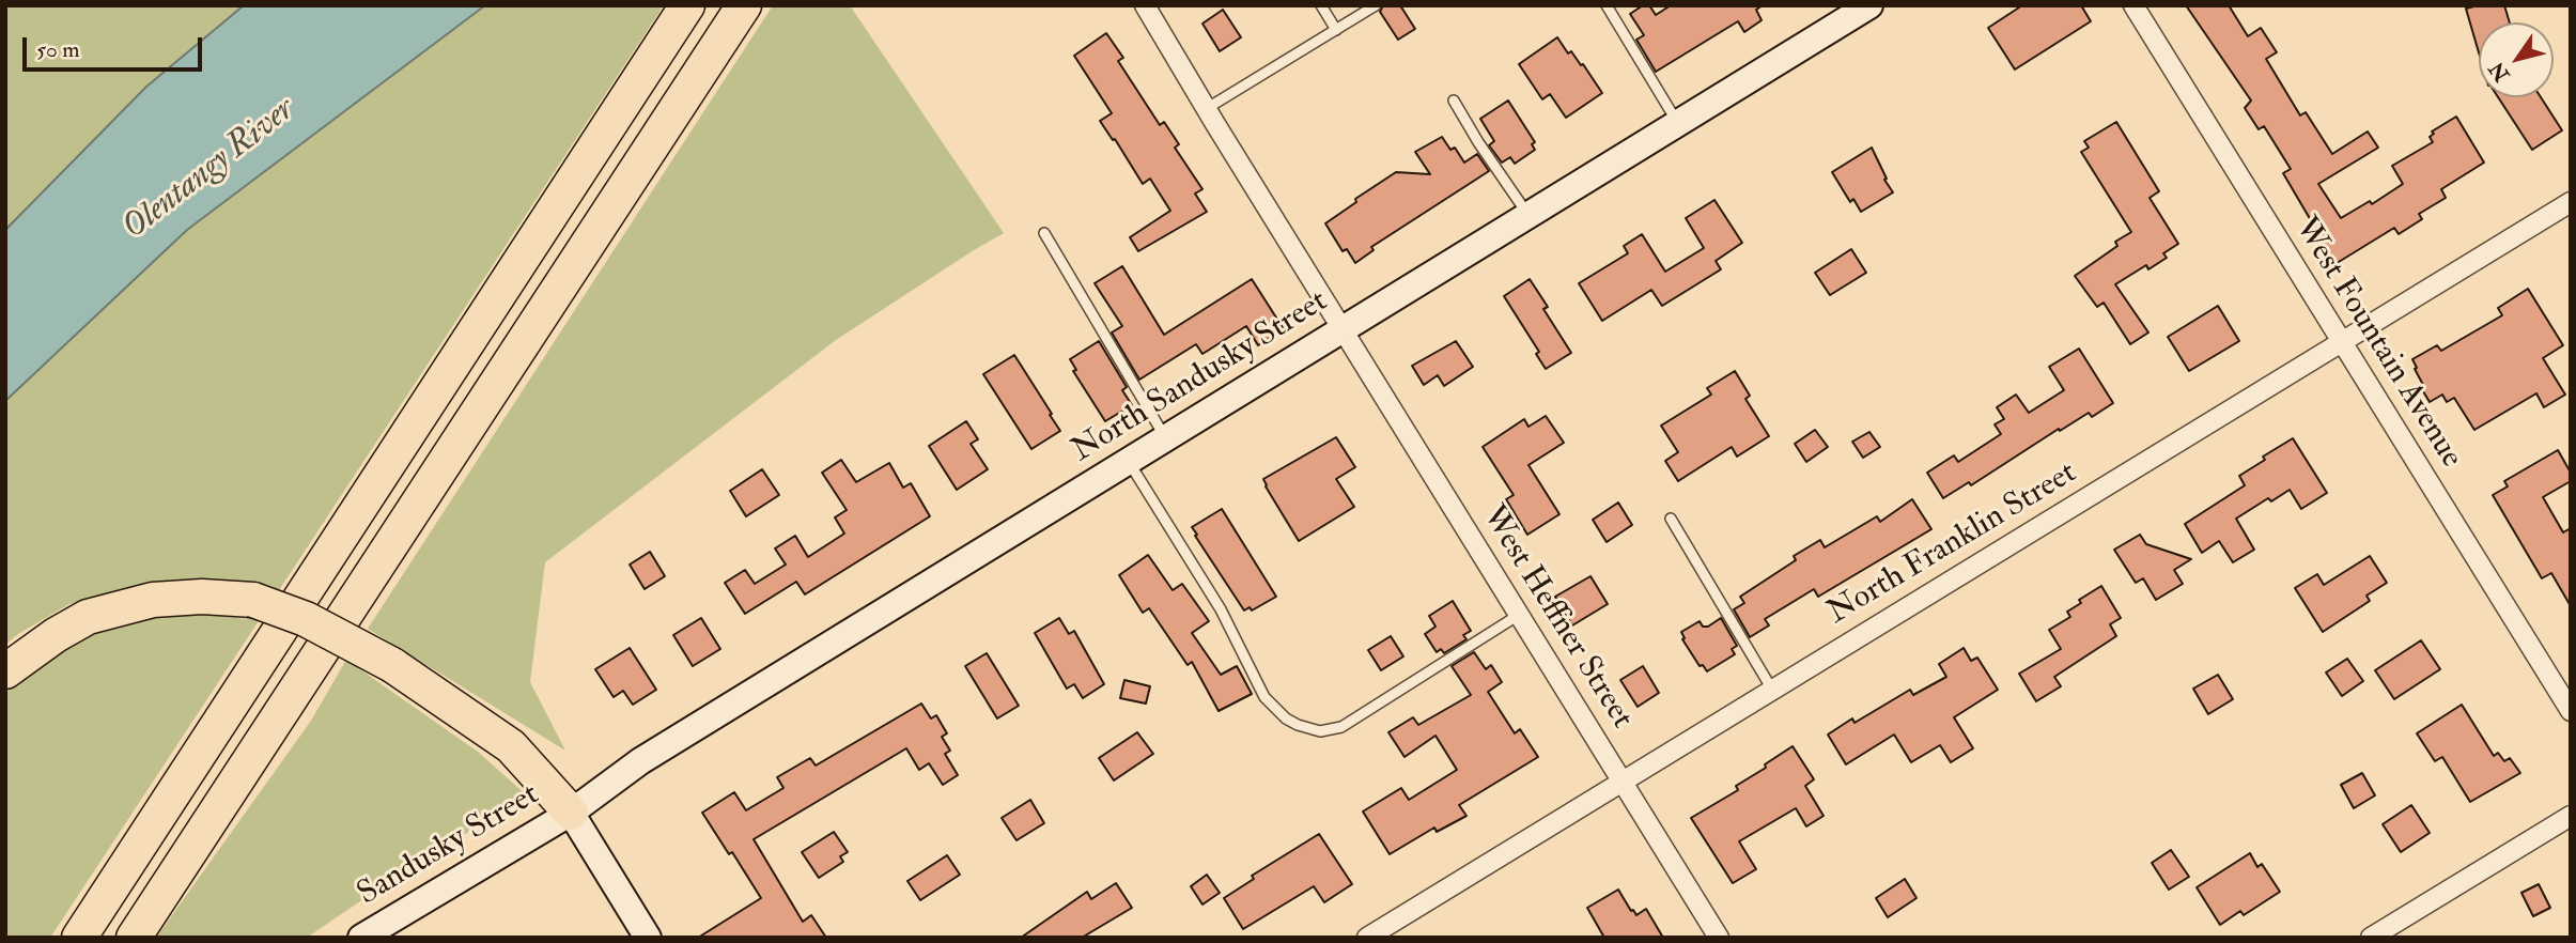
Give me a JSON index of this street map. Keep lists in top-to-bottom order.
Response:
{
  "streets": {
    "street": [
      "West Fountain Avenue",
      "North Sandusky Street",
      "North Franklin Street",
      "West Heffner Street",
      "Sandusky Street"
    ]
  },
  "crossings": [
    ["West Fountain Avenue", "North Franklin Street"],
    ["North Sandusky Street", "West Heffner Street"],
    ["North Sandusky Street", "Sandusky Street"],
    ["North Franklin Street", "West Heffner Street"]
  ],
  "water": ["Olentangy River"],
  "scale_bar": "50 m",
  "north": "bottom left"
}
